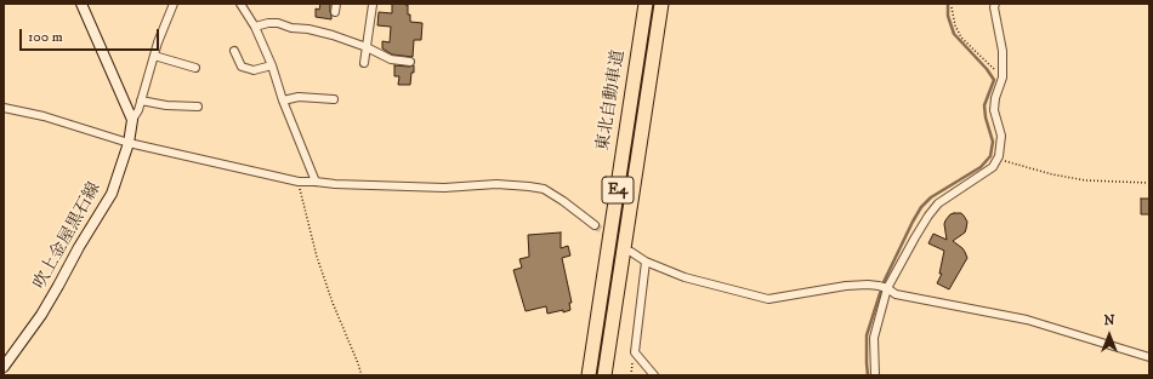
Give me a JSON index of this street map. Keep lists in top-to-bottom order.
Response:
{
  "streets": {
    "highway": ["東北自動車道", "E4"],
    "main road": ["吹上金屋黒石線"]
  },
  "scale_bar": "100 m",
  "north": "top"
}
